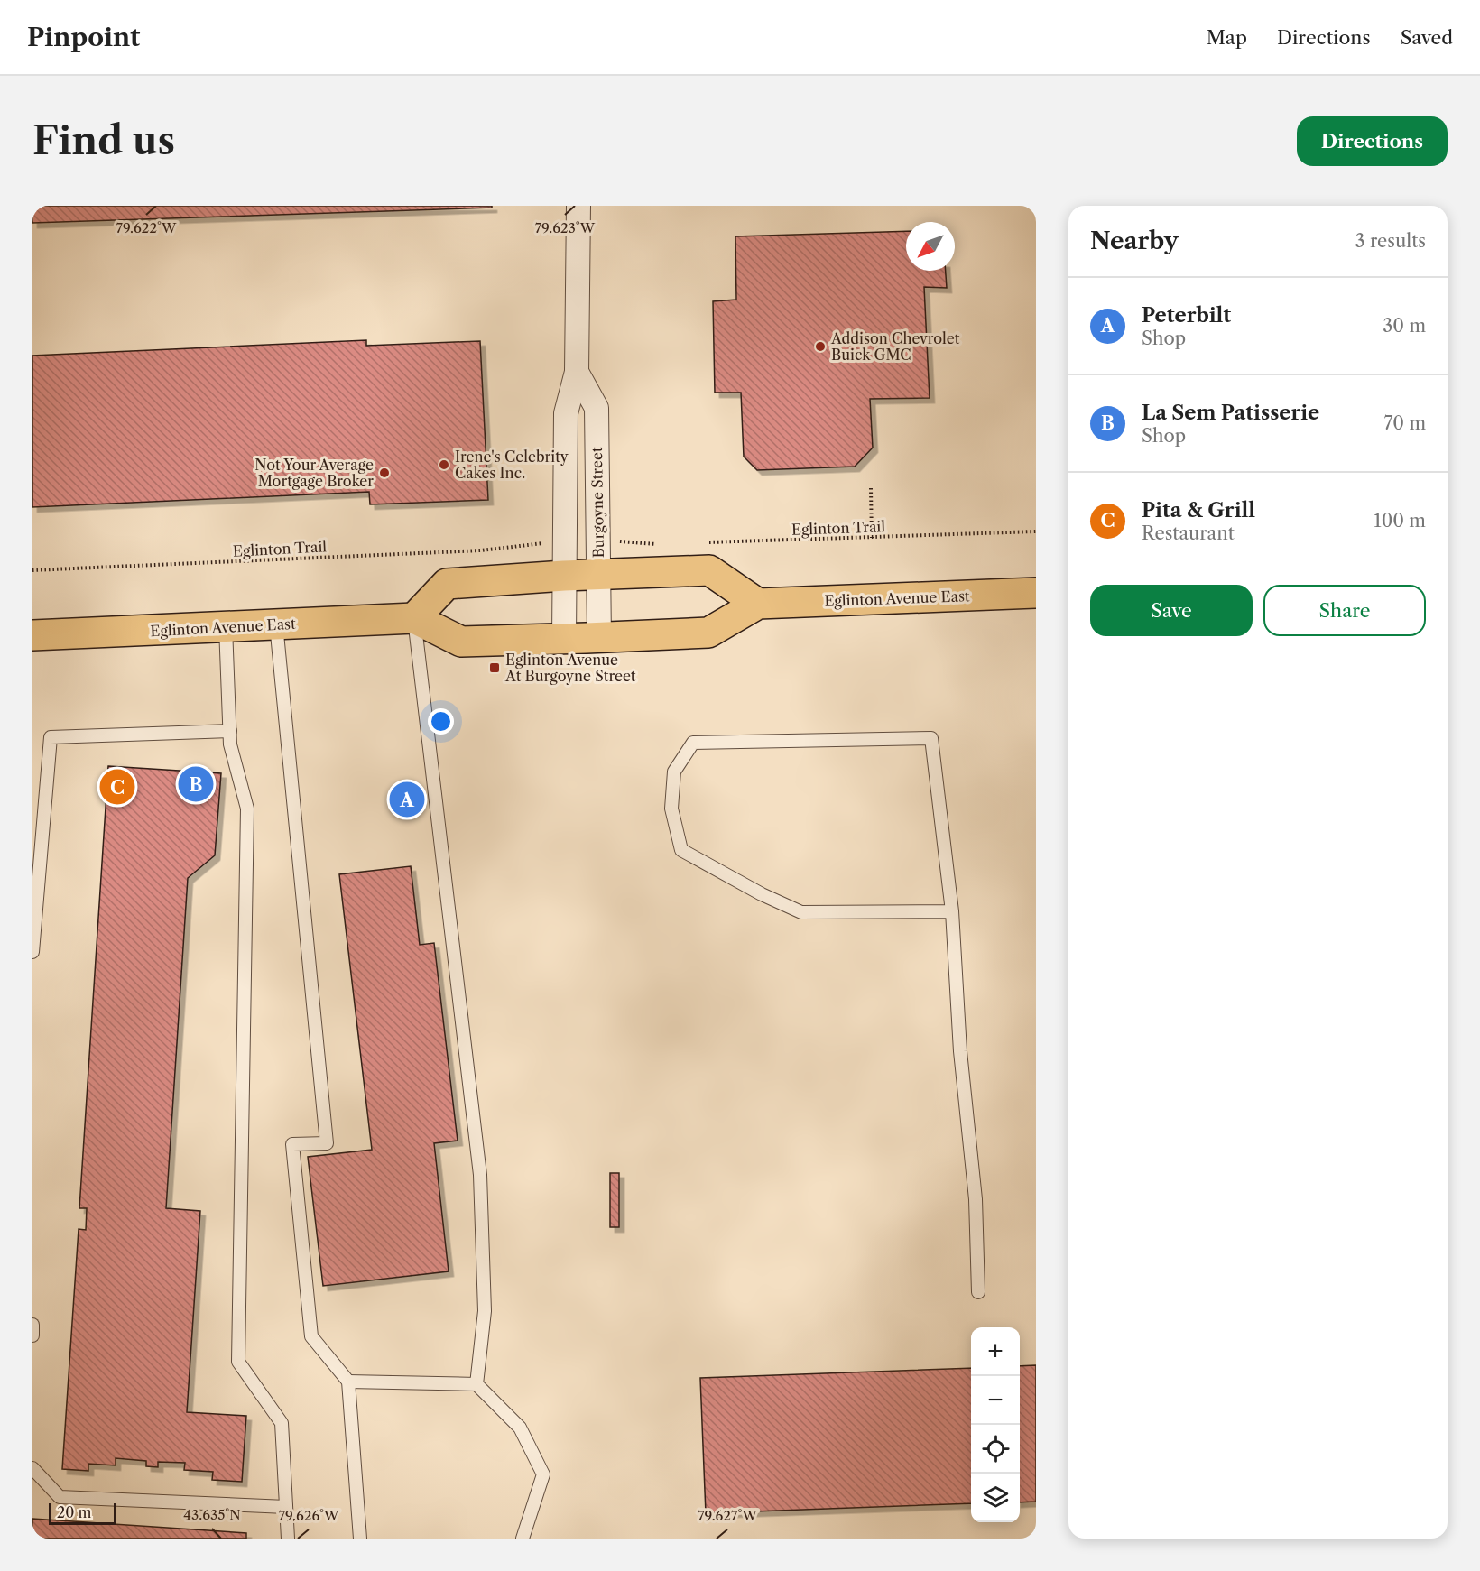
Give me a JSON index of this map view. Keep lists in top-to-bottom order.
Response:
{
  "streets": {
    "main road": ["Eglinton Avenue East"],
    "street": ["Burgoyne Street"],
    "path": ["Eglinton Trail"]
  },
  "crossings": [
    ["Burgoyne Street", "Eglinton Avenue East"]
  ],
  "places": {
    "other": ["Addison Chevrolet Buick GMC", "Irene's Celebrity Cakes Inc.", "Not Your Average Mortgage Broker"],
    "transit": ["Eglinton Avenue At Burgoyne Street"]
  },
  "scale_bar": "20 m",
  "north": "bottom left",
  "page": {
    "header": "Pinpoint",
    "nav": ["Map", "Directions", "Saved"],
    "buttons": [
      "Directions",
      ["Save", "Share"]
    ],
    "title": "Find us",
    "heading": ["Nearby", "3 results"],
    "list": [
      {
        "mark": "A",
        "name": "Peterbilt",
        "note": "Shop",
        "value": "30 m"
      },
      {
        "mark": "B",
        "name": "La Sem Patisserie",
        "note": "Shop",
        "value": "70 m"
      },
      {
        "mark": "C",
        "name": "Pita & Grill",
        "note": "Restaurant",
        "value": "100 m"
      }
    ],
    "pins": ["B", "C", "A"],
    "map_buttons": ["+", "−"],
    "scale": "20 m"
  },
  "coordinates": [
    "79.622°W",
    "79.623°W",
    "43.635°N",
    "79.626°W",
    "79.627°W"
  ]
}
